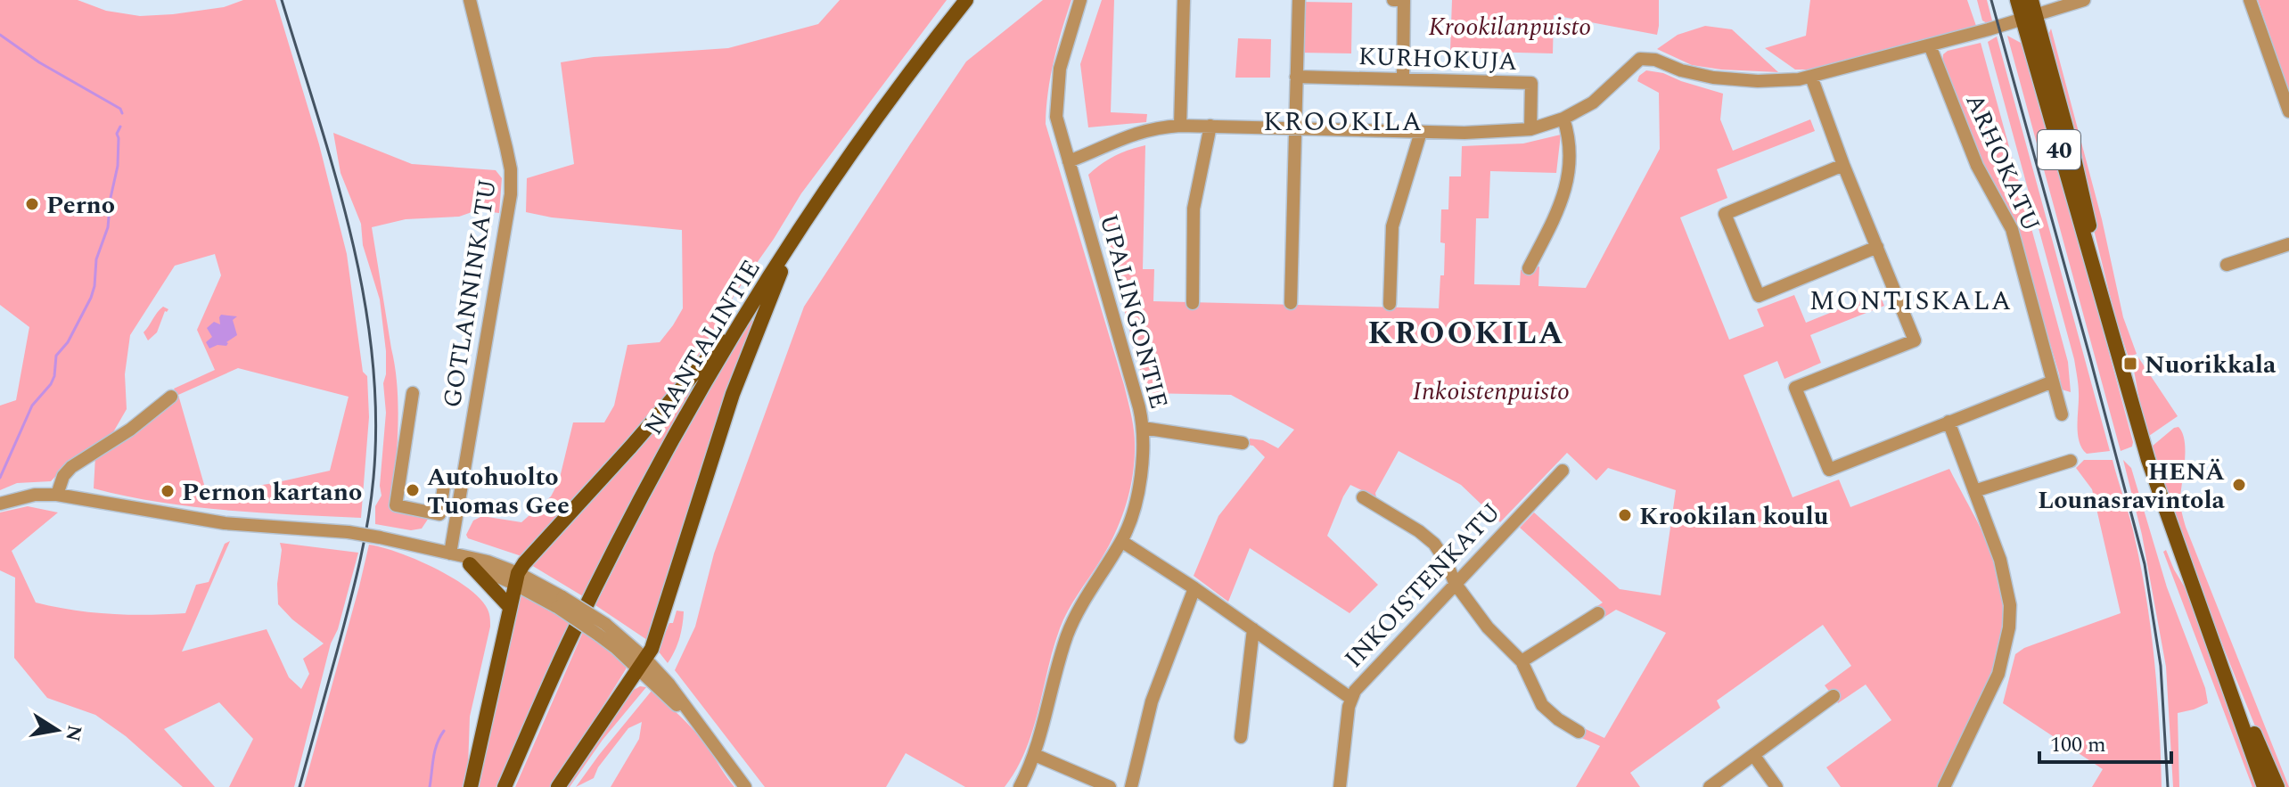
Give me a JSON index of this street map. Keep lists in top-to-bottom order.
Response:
{
  "streets": {
    "main road": ["40", "NAANTALINTIE"],
    "street": [
      "KURHOKUJA",
      "ARHOKATU",
      "GOTLANNINKATU",
      "UPALINGONTIE",
      "INKOISTENKATU"
    ]
  },
  "districts": ["KROOKILA", "MONTISKALA", "KROOKILA"],
  "parks": ["Krookilanpuisto", "Inkoistenpuisto"],
  "places": {
    "other": [
      "Perno",
      "HENÄ Lounasravintola",
      "Autohuolto Tuomas Gee",
      "Pernon kartano",
      "Krookilan koulu"
    ],
    "transit": ["Nuorikkala"]
  },
  "scale_bar": "100 m",
  "north": "right"
}
